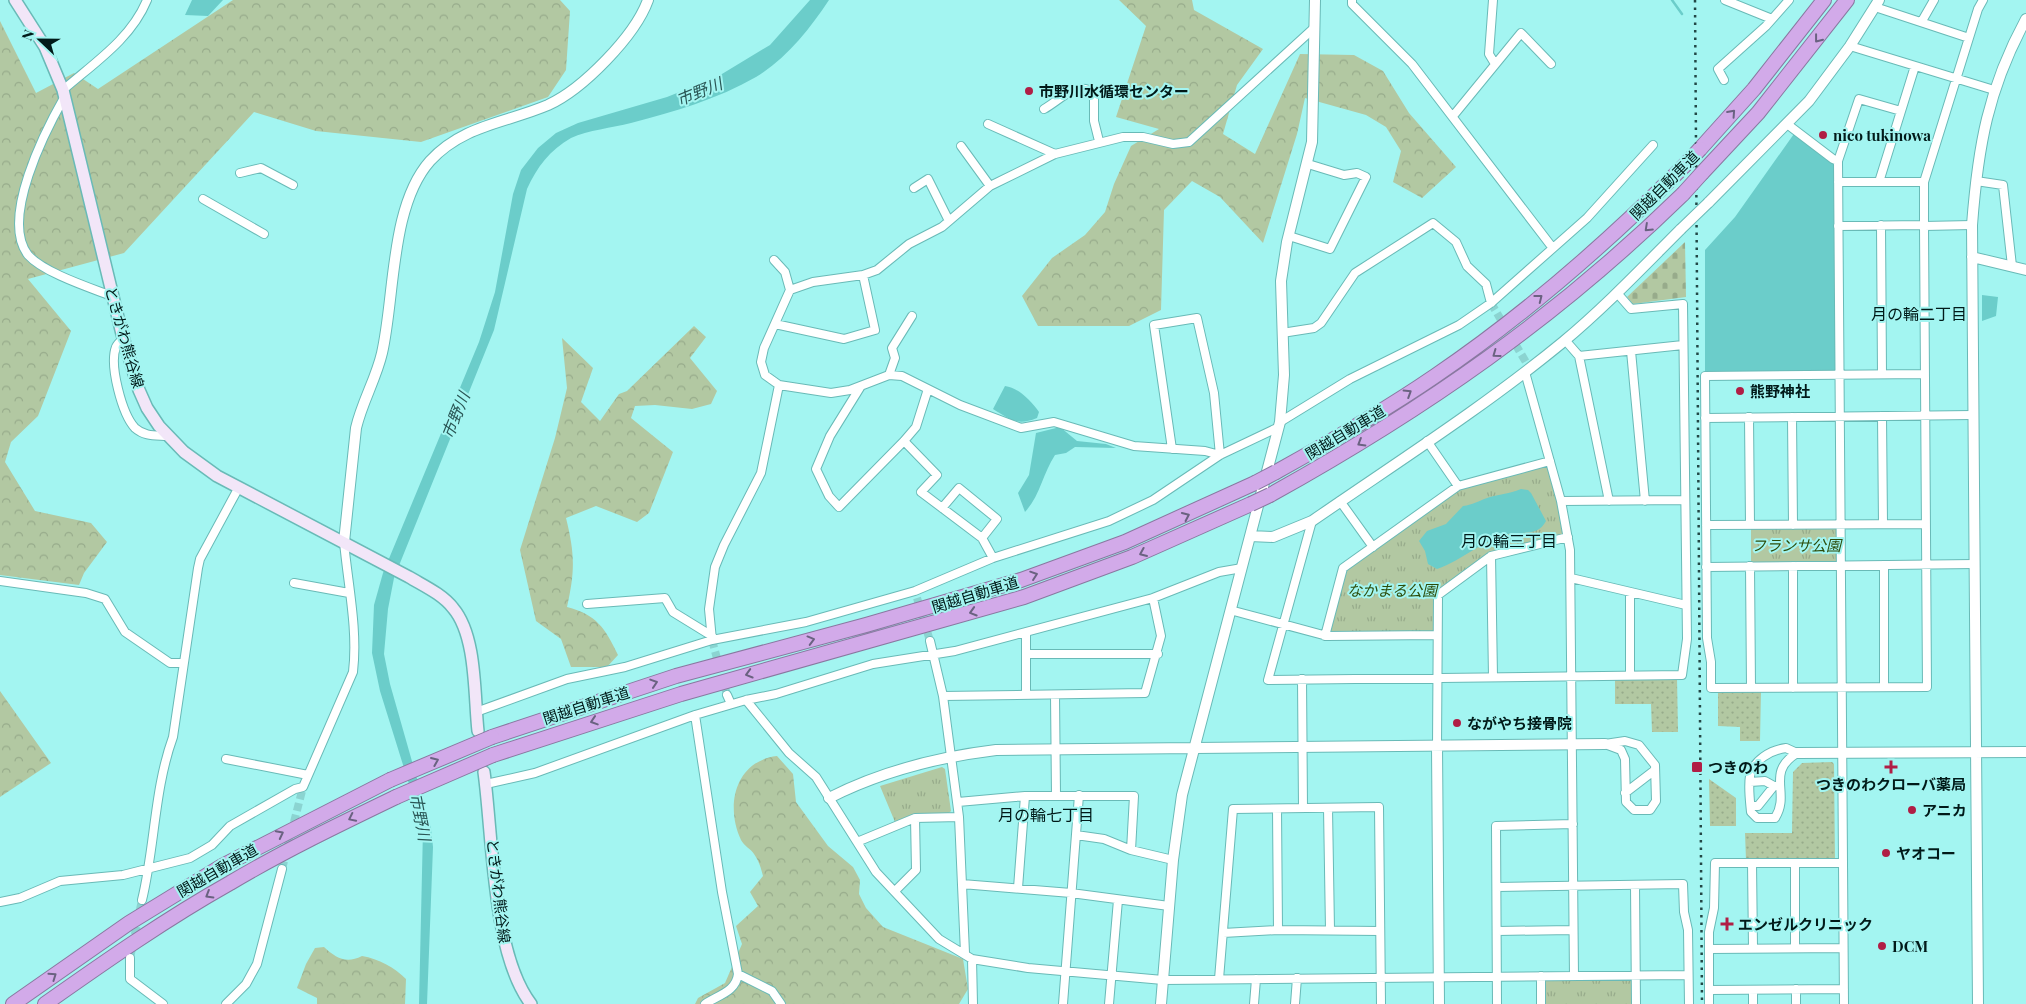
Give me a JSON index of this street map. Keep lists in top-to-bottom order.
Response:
{
  "streets": {
    "highway": ["関越自動車道"],
    "main road": ["ときがわ熊谷線"]
  },
  "districts": ["月の輪二丁目", "月の輪三丁目", "月の輪七丁目"],
  "water": ["市野川"],
  "parks": ["フランサ公園", "なかまる公園"],
  "places": {
    "other": [
      "市野川水循環センター",
      "nico tukinowa",
      "熊野神社",
      "ながやち接骨院",
      "アニカ",
      "ヤオコー",
      "DCM"
    ],
    "transit": ["つきのわ"],
    "health": ["つきのわクローバ薬局", "エンゼルクリニック"]
  },
  "north": "left"
}
